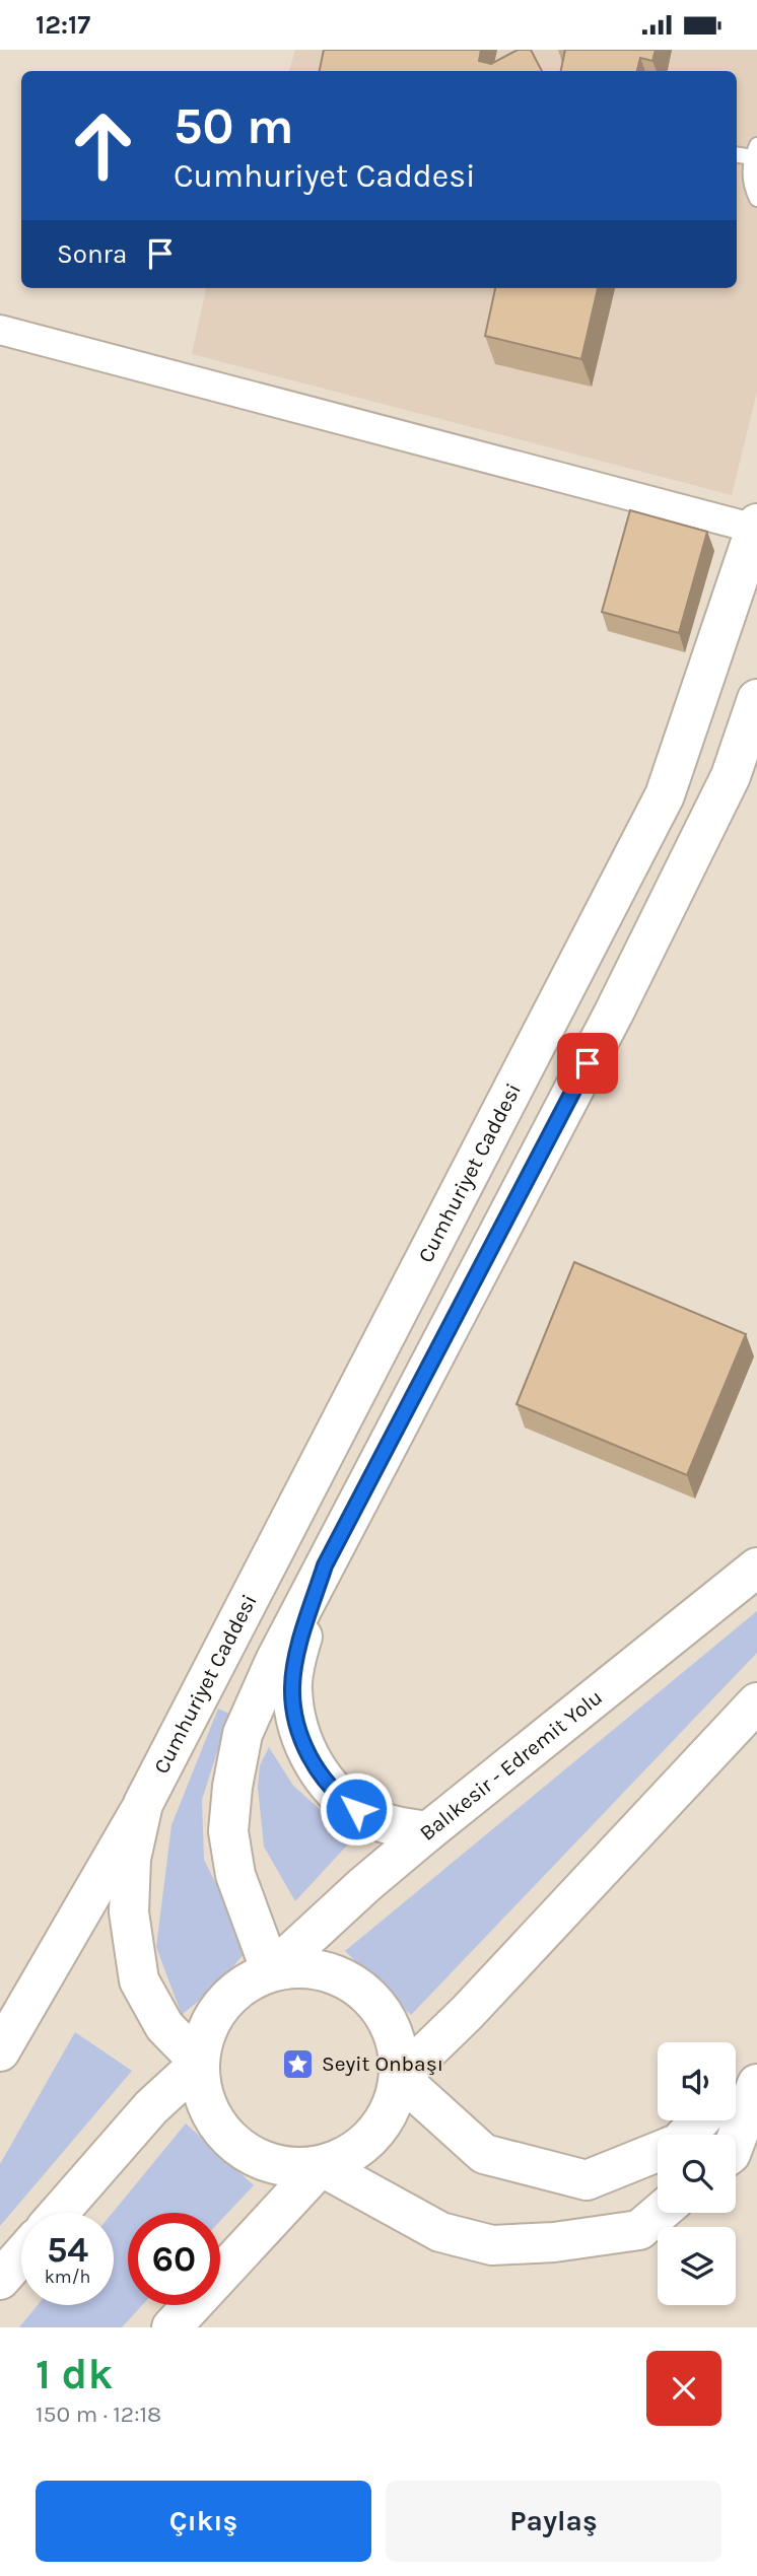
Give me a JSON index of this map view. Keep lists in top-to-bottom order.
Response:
{
  "streets": {
    "main road": ["Cumhuriyet Caddesi", "Balıkesir - Edremit Yolu"]
  },
  "crossings": [
    ["Cumhuriyet Caddesi", "Balıkesir - Edremit Yolu"]
  ],
  "places": {
    "place": ["Seyit Onbaşı"]
  },
  "page": {
    "status": "12:17",
    "turn": ["50 m", "Cumhuriyet Caddesi"],
    "then": "Sonra",
    "speed": "54 km/h",
    "limit": "60",
    "heading": ["1 dk", "150 m · 12:18"],
    "buttons": ["Çıkış", "Paylaş"]
  }
}
